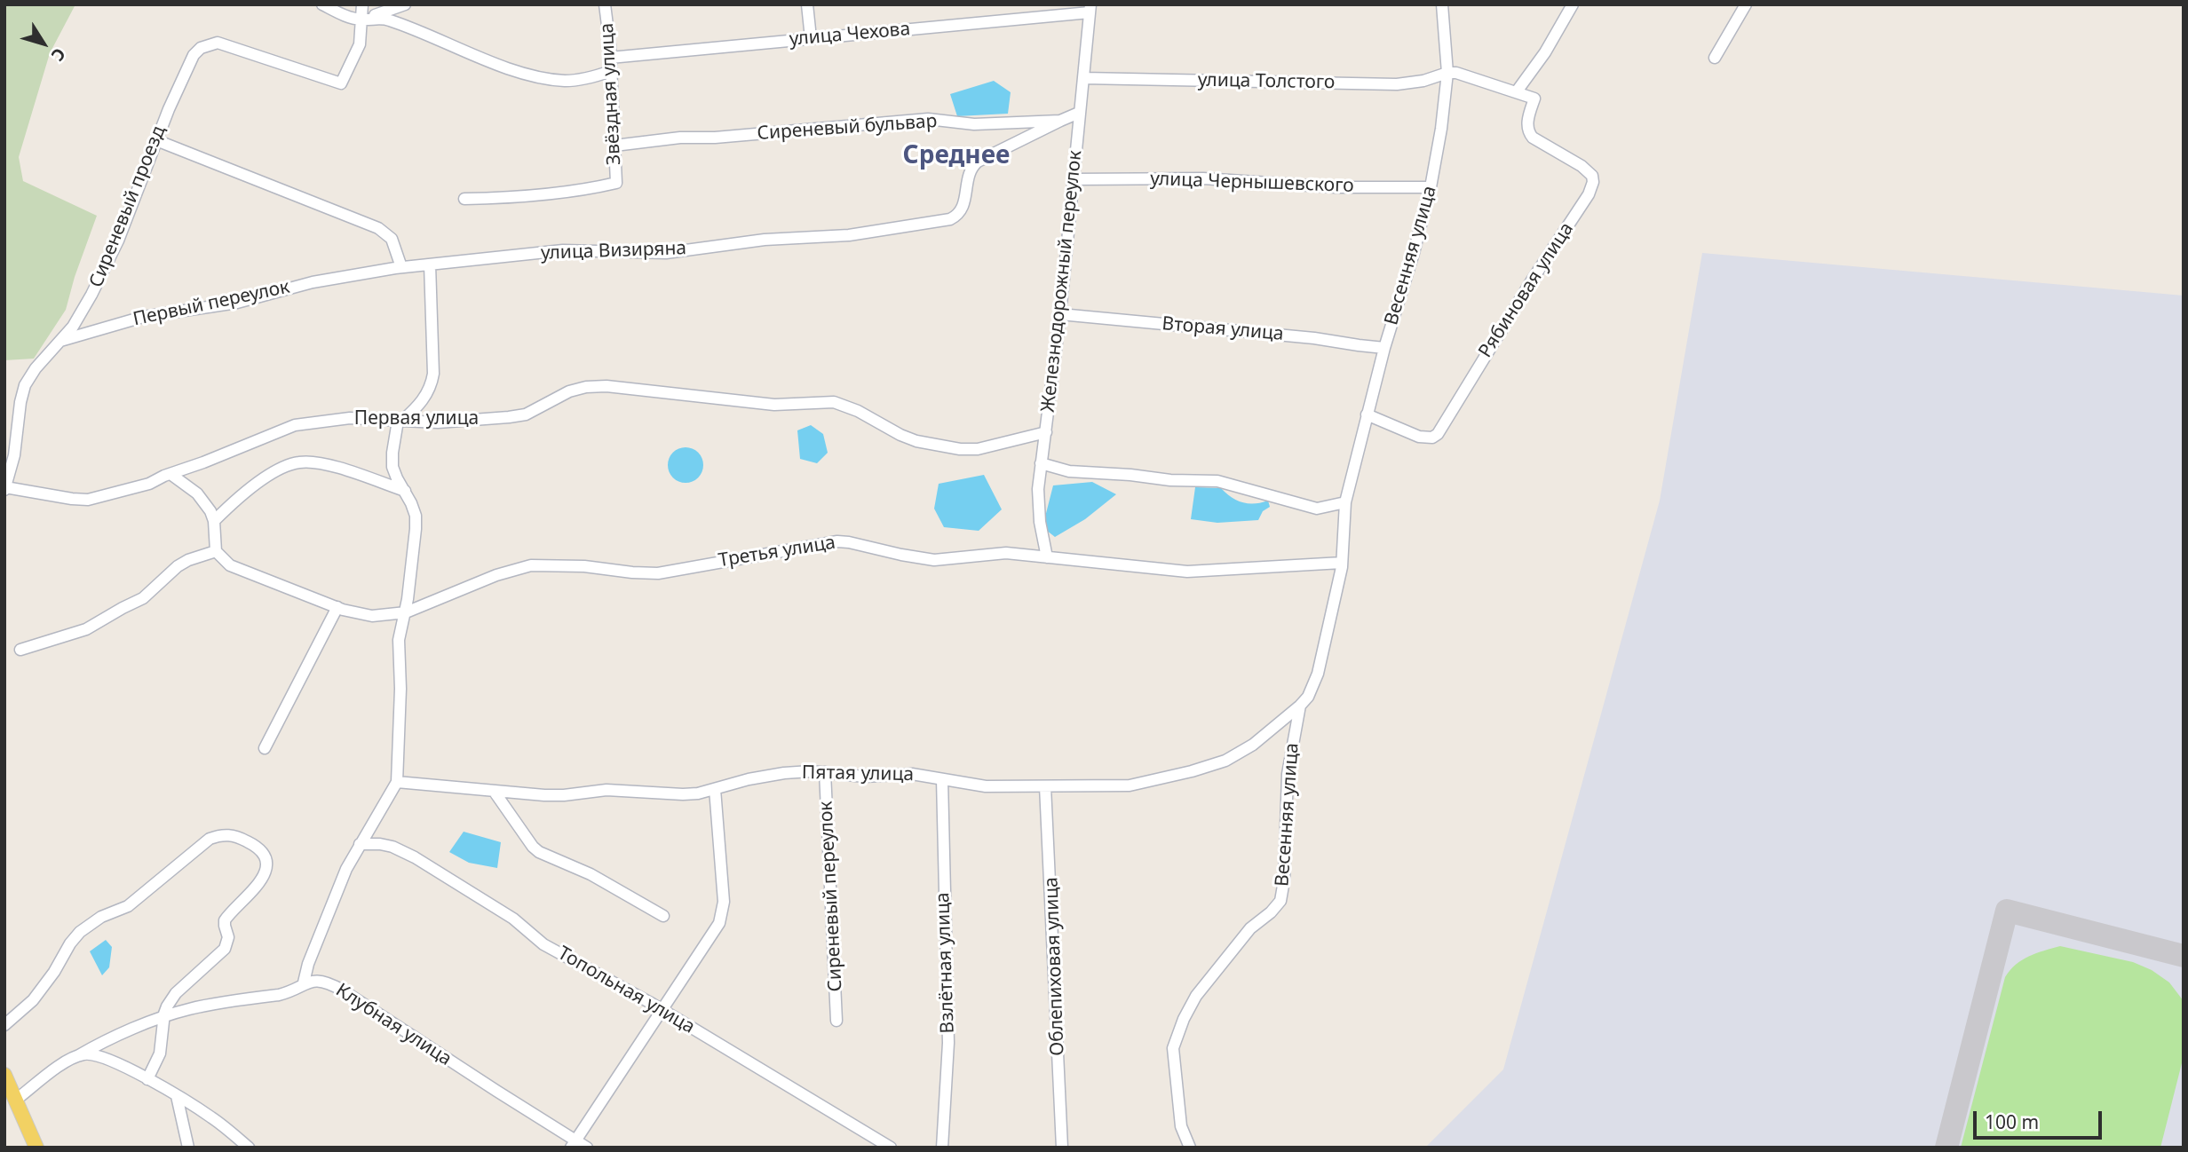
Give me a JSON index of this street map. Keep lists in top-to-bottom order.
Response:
{
  "streets": {
    "street": [
      "улица Чехова",
      "улица Толстого",
      "Звёздная улица",
      "Сиреневый бульвар",
      "улица Чернышевского",
      "Сиреневый проезд",
      "улица Визиряна",
      "Весенняя улица",
      "Железнодорожный переулок",
      "Рябиновая улица",
      "Первый переулок",
      "Вторая улица",
      "Первая улица",
      "Третья улица",
      "Пятая улица",
      "Сиреневый переулок",
      "Взлётная улица",
      "Облепиховая улица",
      "Топольная улица",
      "Клубная улица"
    ]
  },
  "crossings": [
    ["улица Чехова", "Звёздная улица"],
    ["улица Чехова", "Железнодорожный переулок"],
    ["улица Толстого", "Весенняя улица"],
    ["улица Толстого", "Железнодорожный переулок"],
    ["Звёздная улица", "Сиреневый бульвар"],
    ["Сиреневый бульвар", "улица Визиряна"],
    ["Сиреневый бульвар", "Железнодорожный переулок"],
    ["улица Чернышевского", "Весенняя улица"],
    ["улица Чернышевского", "Железнодорожный переулок"],
    ["Сиреневый проезд", "Первый переулок"],
    ["Сиреневый проезд", "Первая улица"],
    ["улица Визиряна", "Первый переулок"],
    ["Весенняя улица", "Рябиновая улица"],
    ["Весенняя улица", "Вторая улица"],
    ["Весенняя улица", "Третья улица"],
    ["Весенняя улица", "Пятая улица"],
    ["Железнодорожный переулок", "Вторая улица"],
    ["Железнодорожный переулок", "Первая улица"],
    ["Железнодорожный переулок", "Третья улица"],
    ["Пятая улица", "Сиреневый переулок"],
    ["Пятая улица", "Взлётная улица"],
    ["Пятая улица", "Облепиховая улица"]
  ],
  "districts": ["Среднее"],
  "scale_bar": "100 m",
  "north": "bottom right"
}
